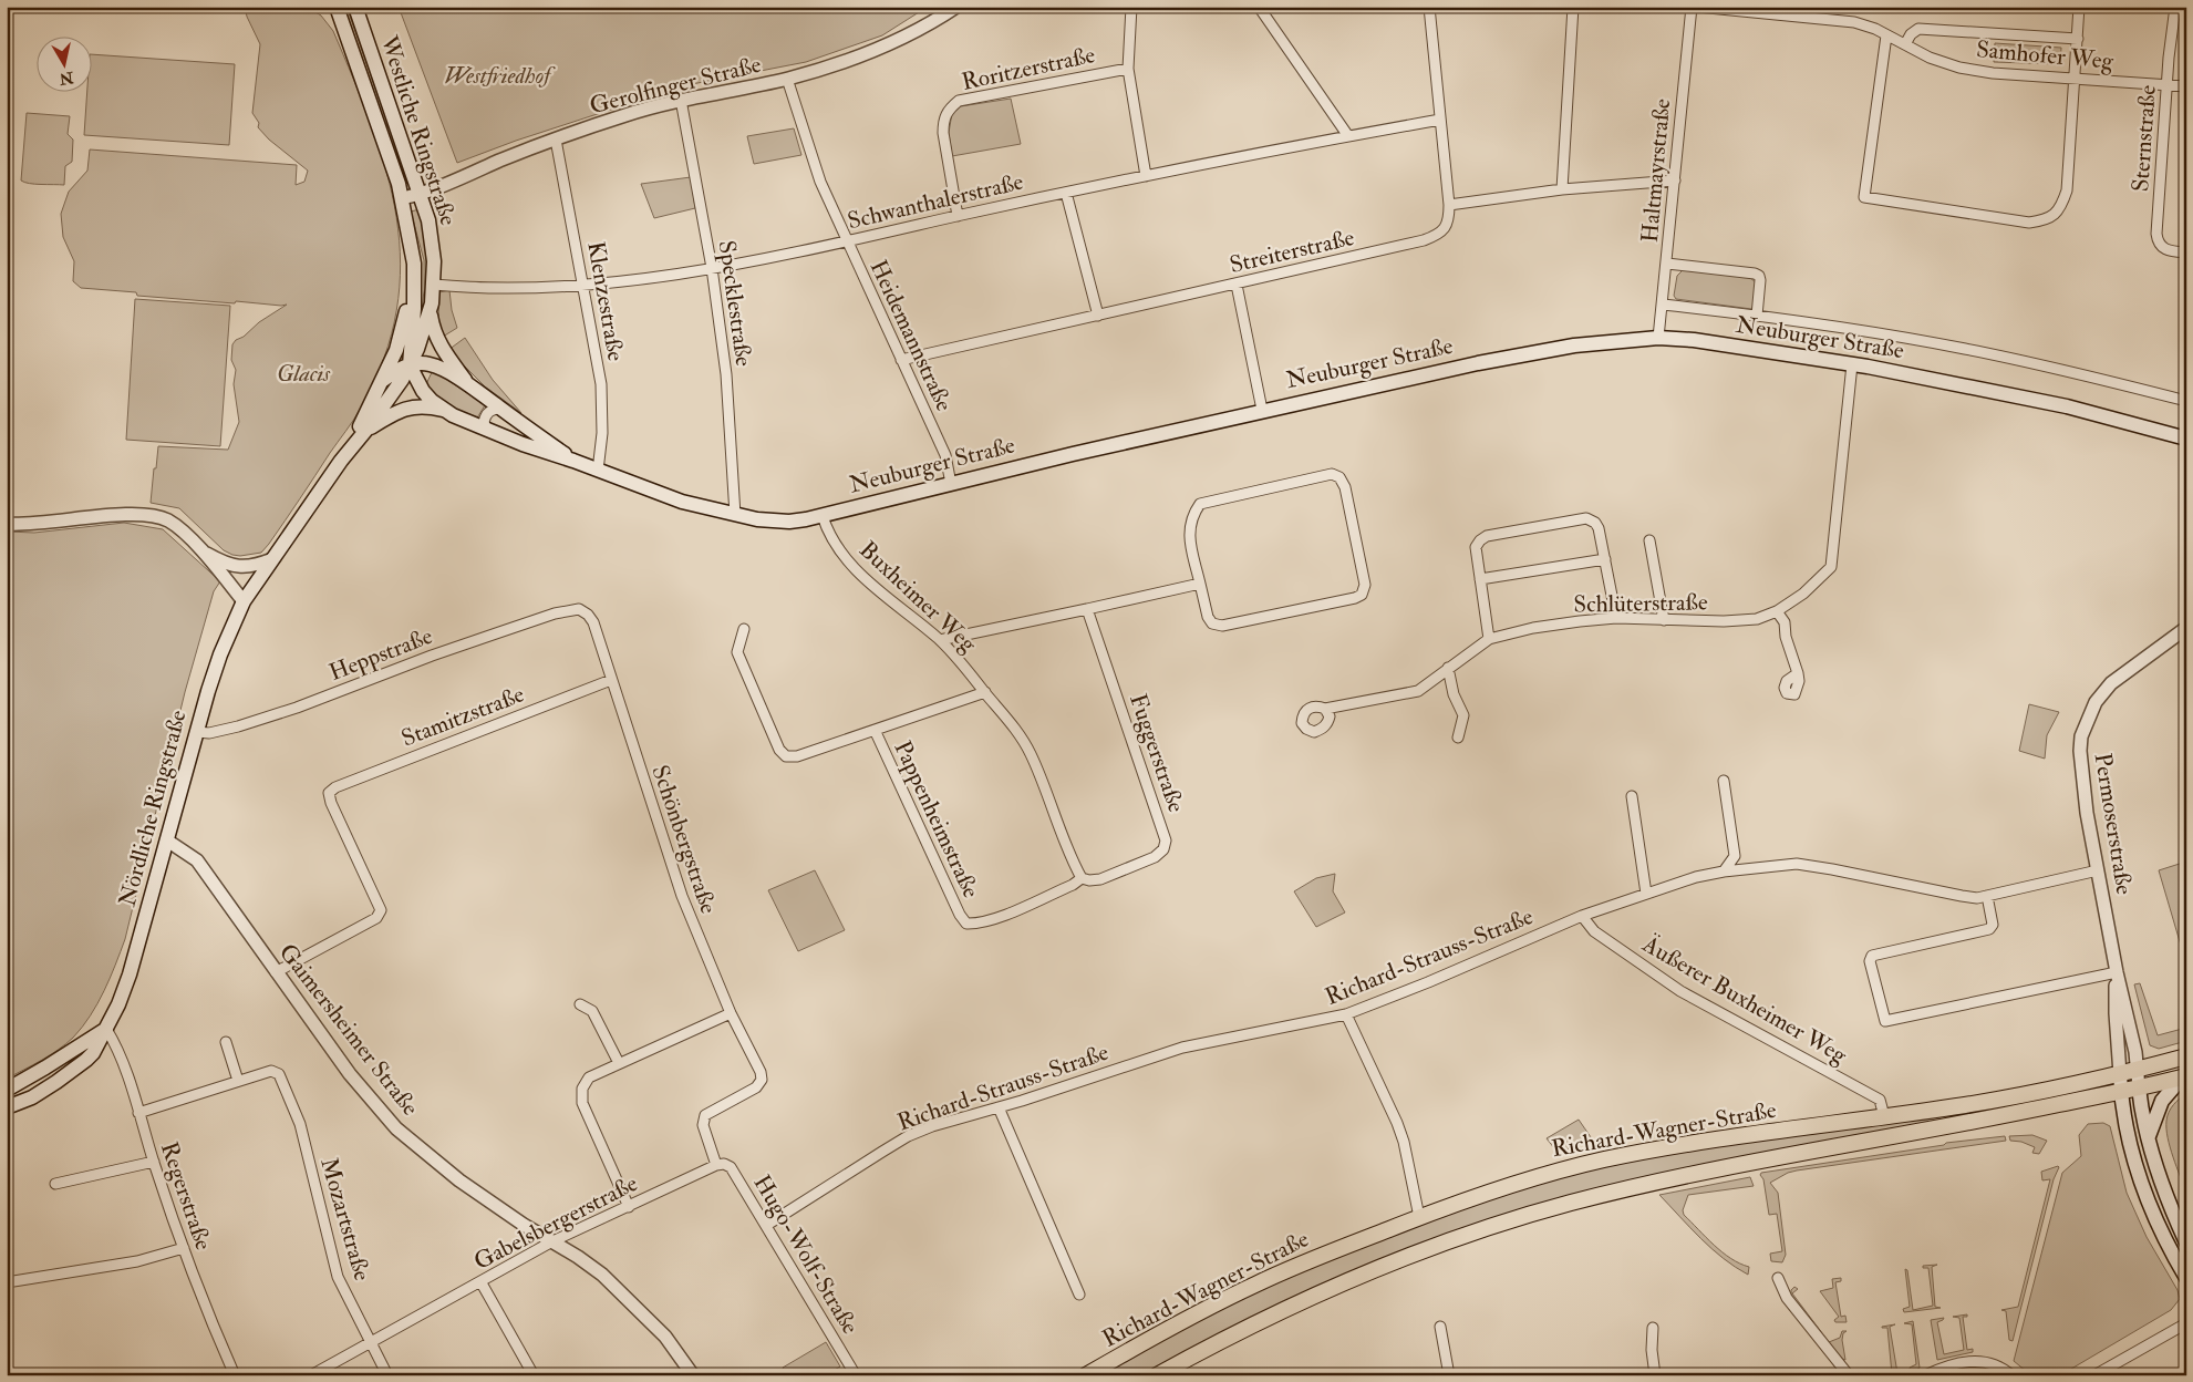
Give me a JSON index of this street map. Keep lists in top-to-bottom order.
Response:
{
  "streets": {
    "main road": [
      "Westliche Ringstraße",
      "Neuburger Straße",
      "Nördliche Ringstraße",
      "Richard-Wagner-Straße"
    ],
    "street": [
      "Samhofer Weg",
      "Roritzerstraße",
      "Gerolfinger Straße",
      "Sternstraße",
      "Haltmayrstraße",
      "Schwanthalerstraße",
      "Streiterstraße",
      "Klenzestraße",
      "Specklestraße",
      "Heidemannstraße",
      "Buxheimer Weg",
      "Schlüterstraße",
      "Heppstraße",
      "Stamitzstraße",
      "Fuggerstraße",
      "Pappenheimstraße",
      "Permoserstraße",
      "Schönbergstraße",
      "Richard-Strauss-Straße",
      "Äußerer Buxheimer Weg",
      "Gaimersheimer Straße",
      "Regerstraße",
      "Mozartstraße",
      "Gabelsbergerstraße",
      "Hugo-Wolf-Straße"
    ]
  },
  "crossings": [
    ["Samhofer Weg", "Sternstraße"],
    ["Roritzerstraße", "Schwanthalerstraße"],
    ["Gerolfinger Straße", "Westliche Ringstraße"],
    ["Gerolfinger Straße", "Klenzestraße"],
    ["Gerolfinger Straße", "Specklestraße"],
    ["Gerolfinger Straße", "Heidemannstraße"],
    ["Westliche Ringstraße", "Schwanthalerstraße"],
    ["Westliche Ringstraße", "Neuburger Straße"],
    ["Westliche Ringstraße", "Nördliche Ringstraße"],
    ["Haltmayrstraße", "Neuburger Straße"],
    ["Schwanthalerstraße", "Klenzestraße"],
    ["Schwanthalerstraße", "Specklestraße"],
    ["Schwanthalerstraße", "Heidemannstraße"],
    ["Streiterstraße", "Heidemannstraße"],
    ["Klenzestraße", "Neuburger Straße"],
    ["Specklestraße", "Neuburger Straße"],
    ["Heidemannstraße", "Neuburger Straße"],
    ["Neuburger Straße", "Buxheimer Weg"],
    ["Neuburger Straße", "Schlüterstraße"],
    ["Buxheimer Weg", "Fuggerstraße"],
    ["Heppstraße", "Nördliche Ringstraße"],
    ["Heppstraße", "Schönbergstraße"],
    ["Stamitzstraße", "Schönbergstraße"],
    ["Stamitzstraße", "Gaimersheimer Straße"],
    ["Fuggerstraße", "Pappenheimstraße"],
    ["Nördliche Ringstraße", "Gaimersheimer Straße"],
    ["Nördliche Ringstraße", "Regerstraße"],
    ["Permoserstraße", "Richard-Strauss-Straße"],
    ["Permoserstraße", "Richard-Wagner-Straße"],
    ["Schönbergstraße", "Gabelsbergerstraße"],
    ["Schönbergstraße", "Hugo-Wolf-Straße"],
    ["Richard-Strauss-Straße", "Äußerer Buxheimer Weg"],
    ["Richard-Strauss-Straße", "Hugo-Wolf-Straße"],
    ["Äußerer Buxheimer Weg", "Richard-Wagner-Straße"],
    ["Gaimersheimer Straße", "Gabelsbergerstraße"],
    ["Mozartstraße", "Gabelsbergerstraße"],
    ["Gabelsbergerstraße", "Hugo-Wolf-Straße"]
  ],
  "parks": ["Westfriedhof", "Glacis"],
  "north": "bottom"
}
